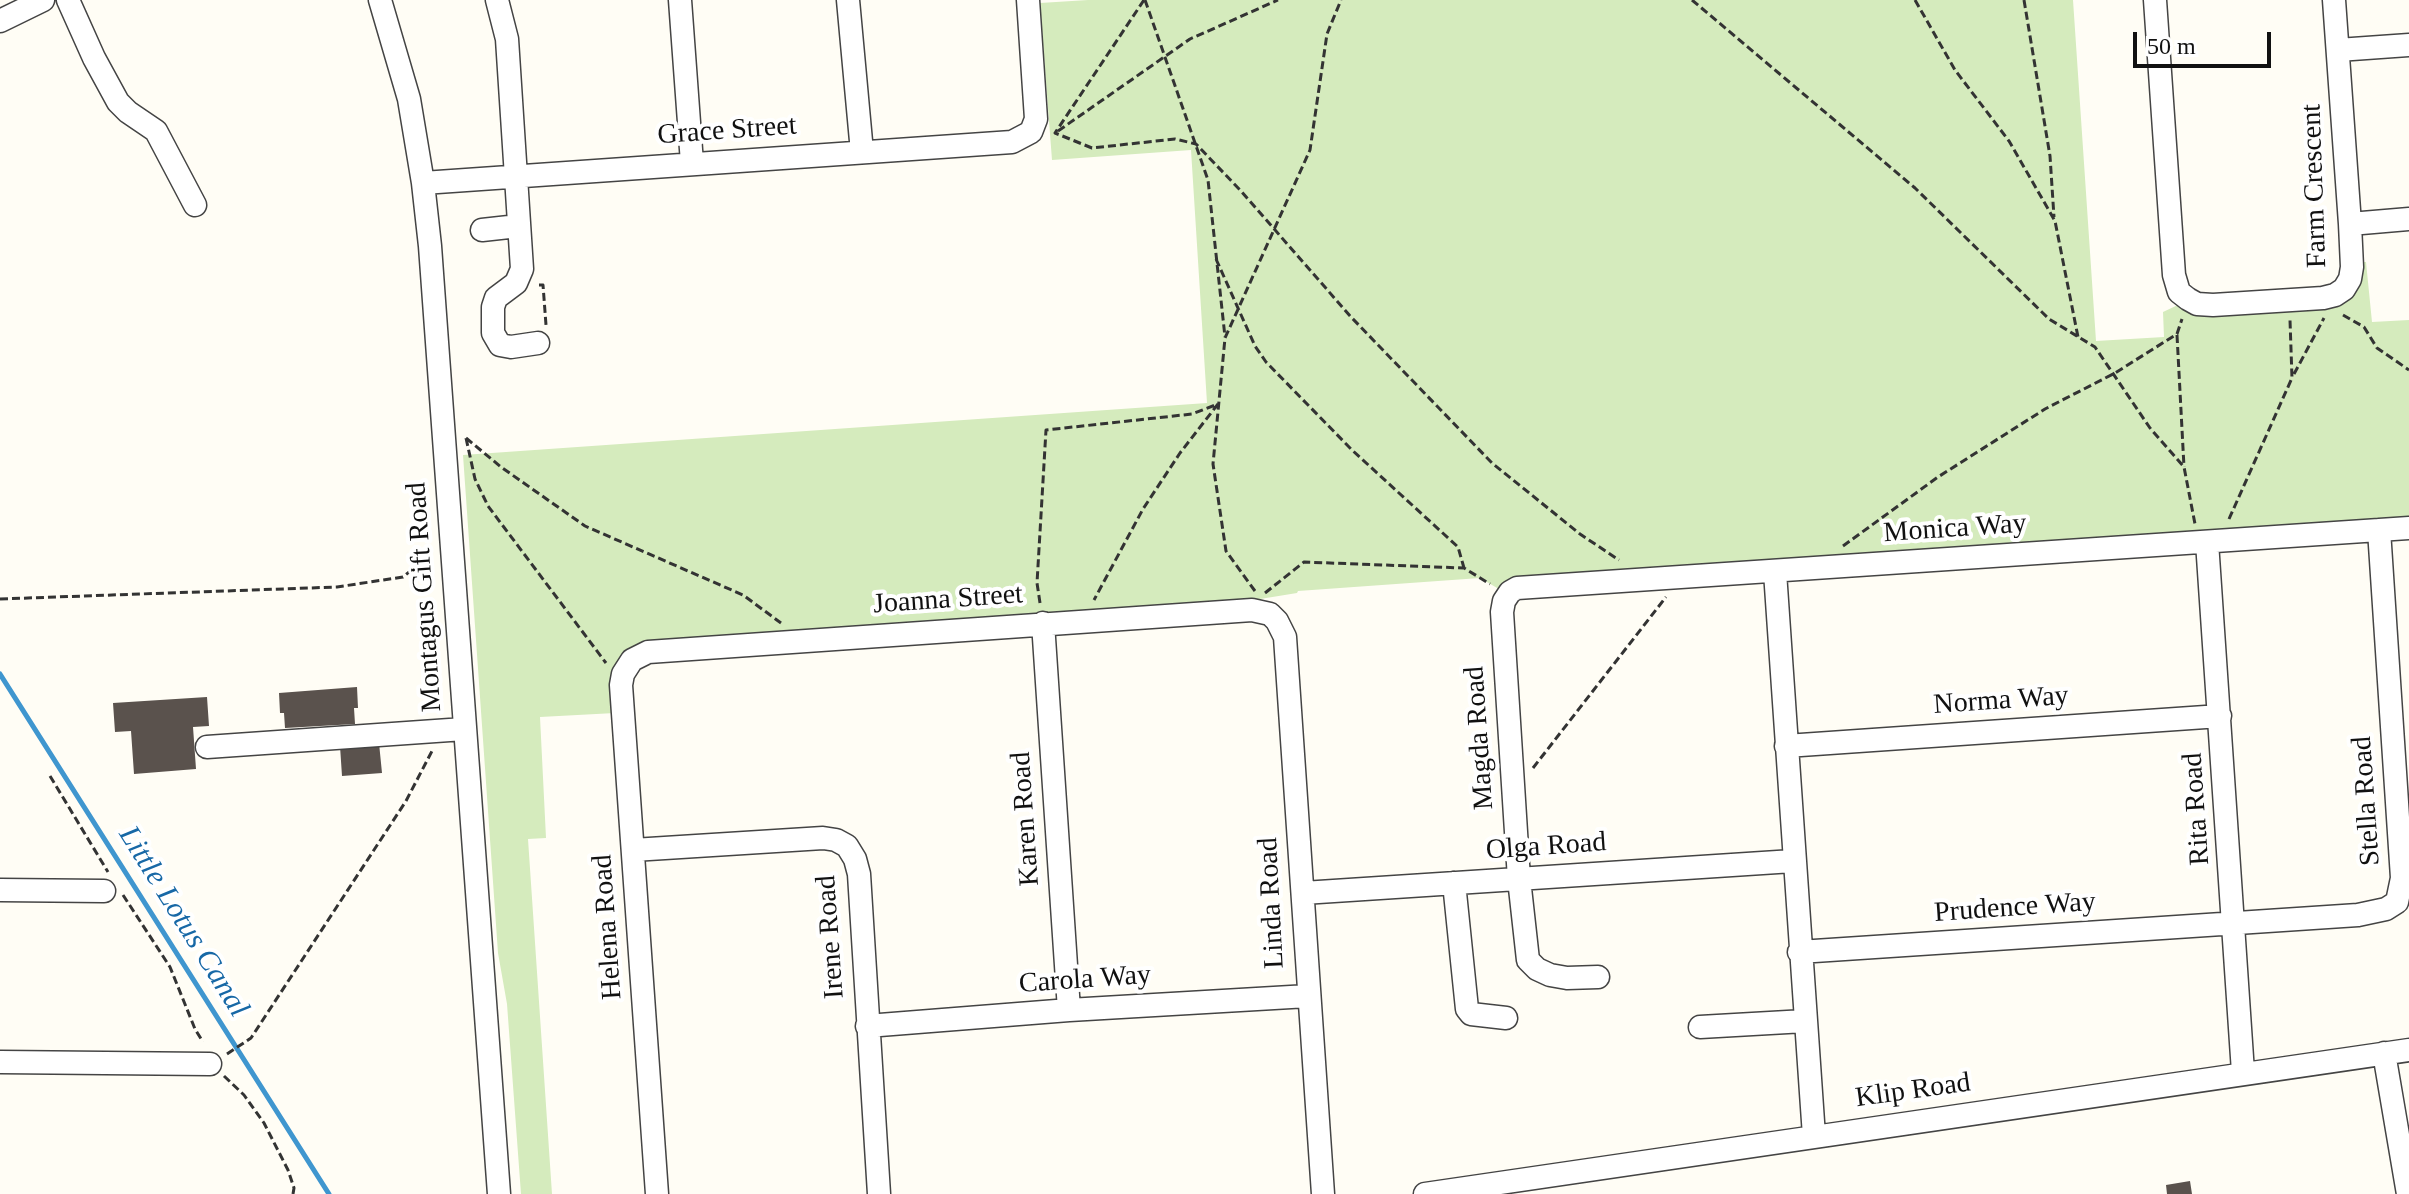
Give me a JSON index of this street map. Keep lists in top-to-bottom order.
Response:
{
  "streets": {
    "street": [
      "Grace Street",
      "Farm Crescent",
      "Monica Way",
      "Montagus Gift Road",
      "Joanna Street",
      "Norma Way",
      "Magda Road",
      "Stella Road",
      "Rita Road",
      "Karen Road",
      "Olga Road",
      "Linda Road",
      "Prudence Way",
      "Helena Road",
      "Irene Road",
      "Carola Way",
      "Klip Road"
    ]
  },
  "crossings": [
    ["Grace Street", "Montagus Gift Road"],
    ["Monica Way", "Magda Road"],
    ["Monica Way", "Stella Road"],
    ["Monica Way", "Rita Road"],
    ["Joanna Street", "Karen Road"],
    ["Joanna Street", "Linda Road"],
    ["Joanna Street", "Helena Road"],
    ["Norma Way", "Rita Road"],
    ["Magda Road", "Olga Road"],
    ["Stella Road", "Rita Road"],
    ["Stella Road", "Prudence Way"],
    ["Rita Road", "Prudence Way"],
    ["Rita Road", "Klip Road"],
    ["Karen Road", "Carola Way"],
    ["Olga Road", "Linda Road"],
    ["Linda Road", "Carola Way"],
    ["Helena Road", "Irene Road"],
    ["Irene Road", "Carola Way"]
  ],
  "water": ["Little Lotus Canal"],
  "scale_bar": "50 m"
}
